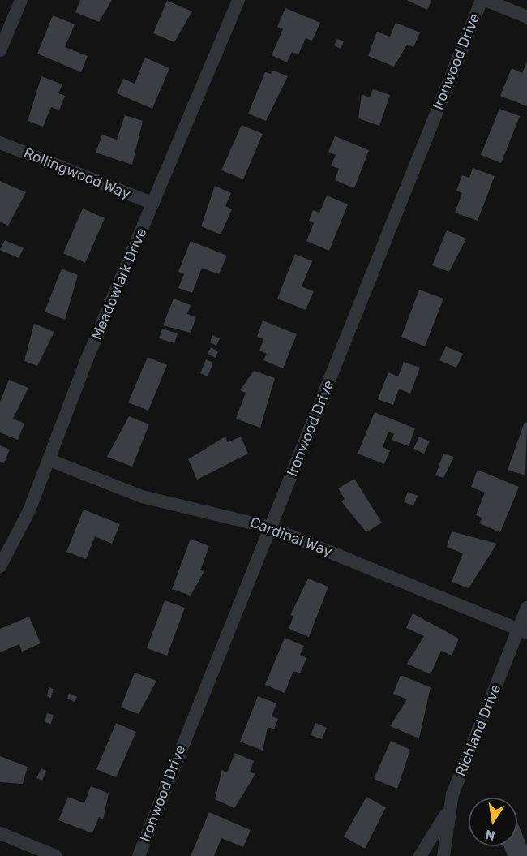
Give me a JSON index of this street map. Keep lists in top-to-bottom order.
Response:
{
  "streets": {
    "street": [
      "Ironwood Drive",
      "Rollingwood Way",
      "Meadowlark Drive",
      "Cardinal Way",
      "Richland Drive"
    ]
  },
  "crossings": [
    ["Ironwood Drive", "Cardinal Way"],
    ["Rollingwood Way", "Meadowlark Drive"],
    ["Meadowlark Drive", "Cardinal Way"],
    ["Cardinal Way", "Richland Drive"]
  ],
  "north": "bottom"
}
